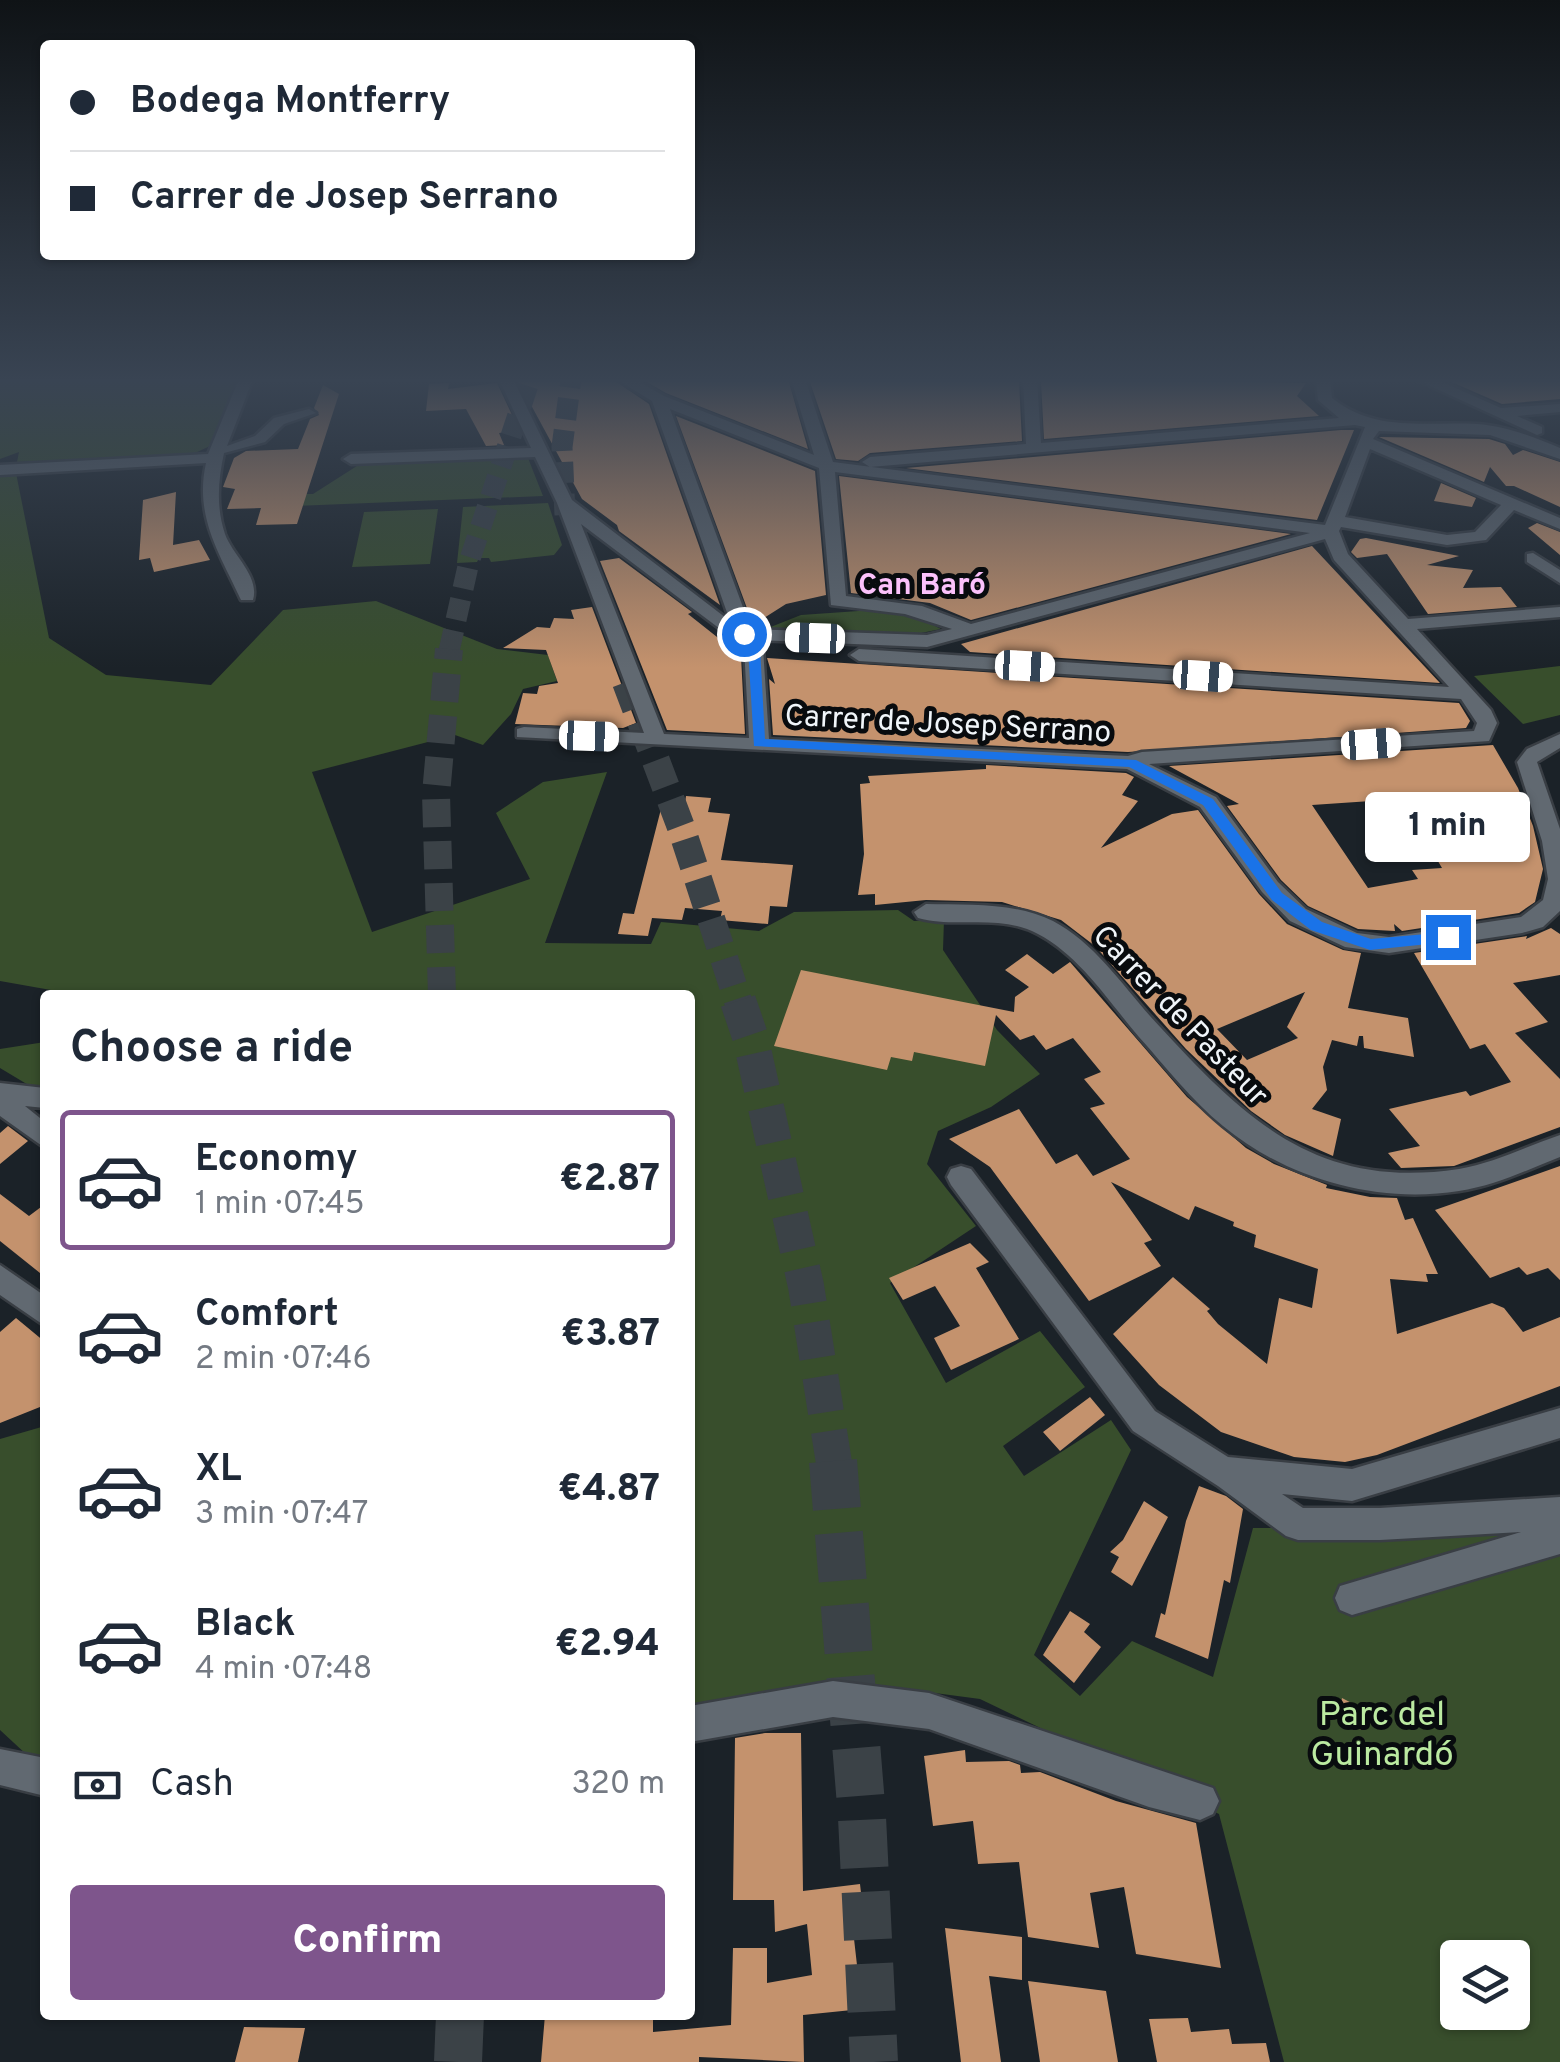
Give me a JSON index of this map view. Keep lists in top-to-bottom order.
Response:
{
  "streets": {
    "street": ["Carrer de Josep Serrano", "Carrer de Pasteur"]
  },
  "districts": ["Can Baró"],
  "parks": ["Parc del Guinardó"],
  "page": {
    "banner": ["Bodega Montferry", "Carrer de Josep Serrano"],
    "bubble": "1 min",
    "heading": "Choose a ride",
    "list": [
      {
        "name": "Economy",
        "note": "1 min · 07:45",
        "value": "€2.87"
      },
      {
        "name": "Comfort",
        "note": "2 min · 07:46",
        "value": "€3.87"
      },
      {
        "name": "XL",
        "note": "3 min · 07:47",
        "value": "€4.87"
      },
      {
        "name": "Black",
        "note": "4 min · 07:48",
        "value": "€2.94"
      }
    ],
    "pay": ["Cash", "320 m"],
    "buttons": "Confirm"
  }
}
